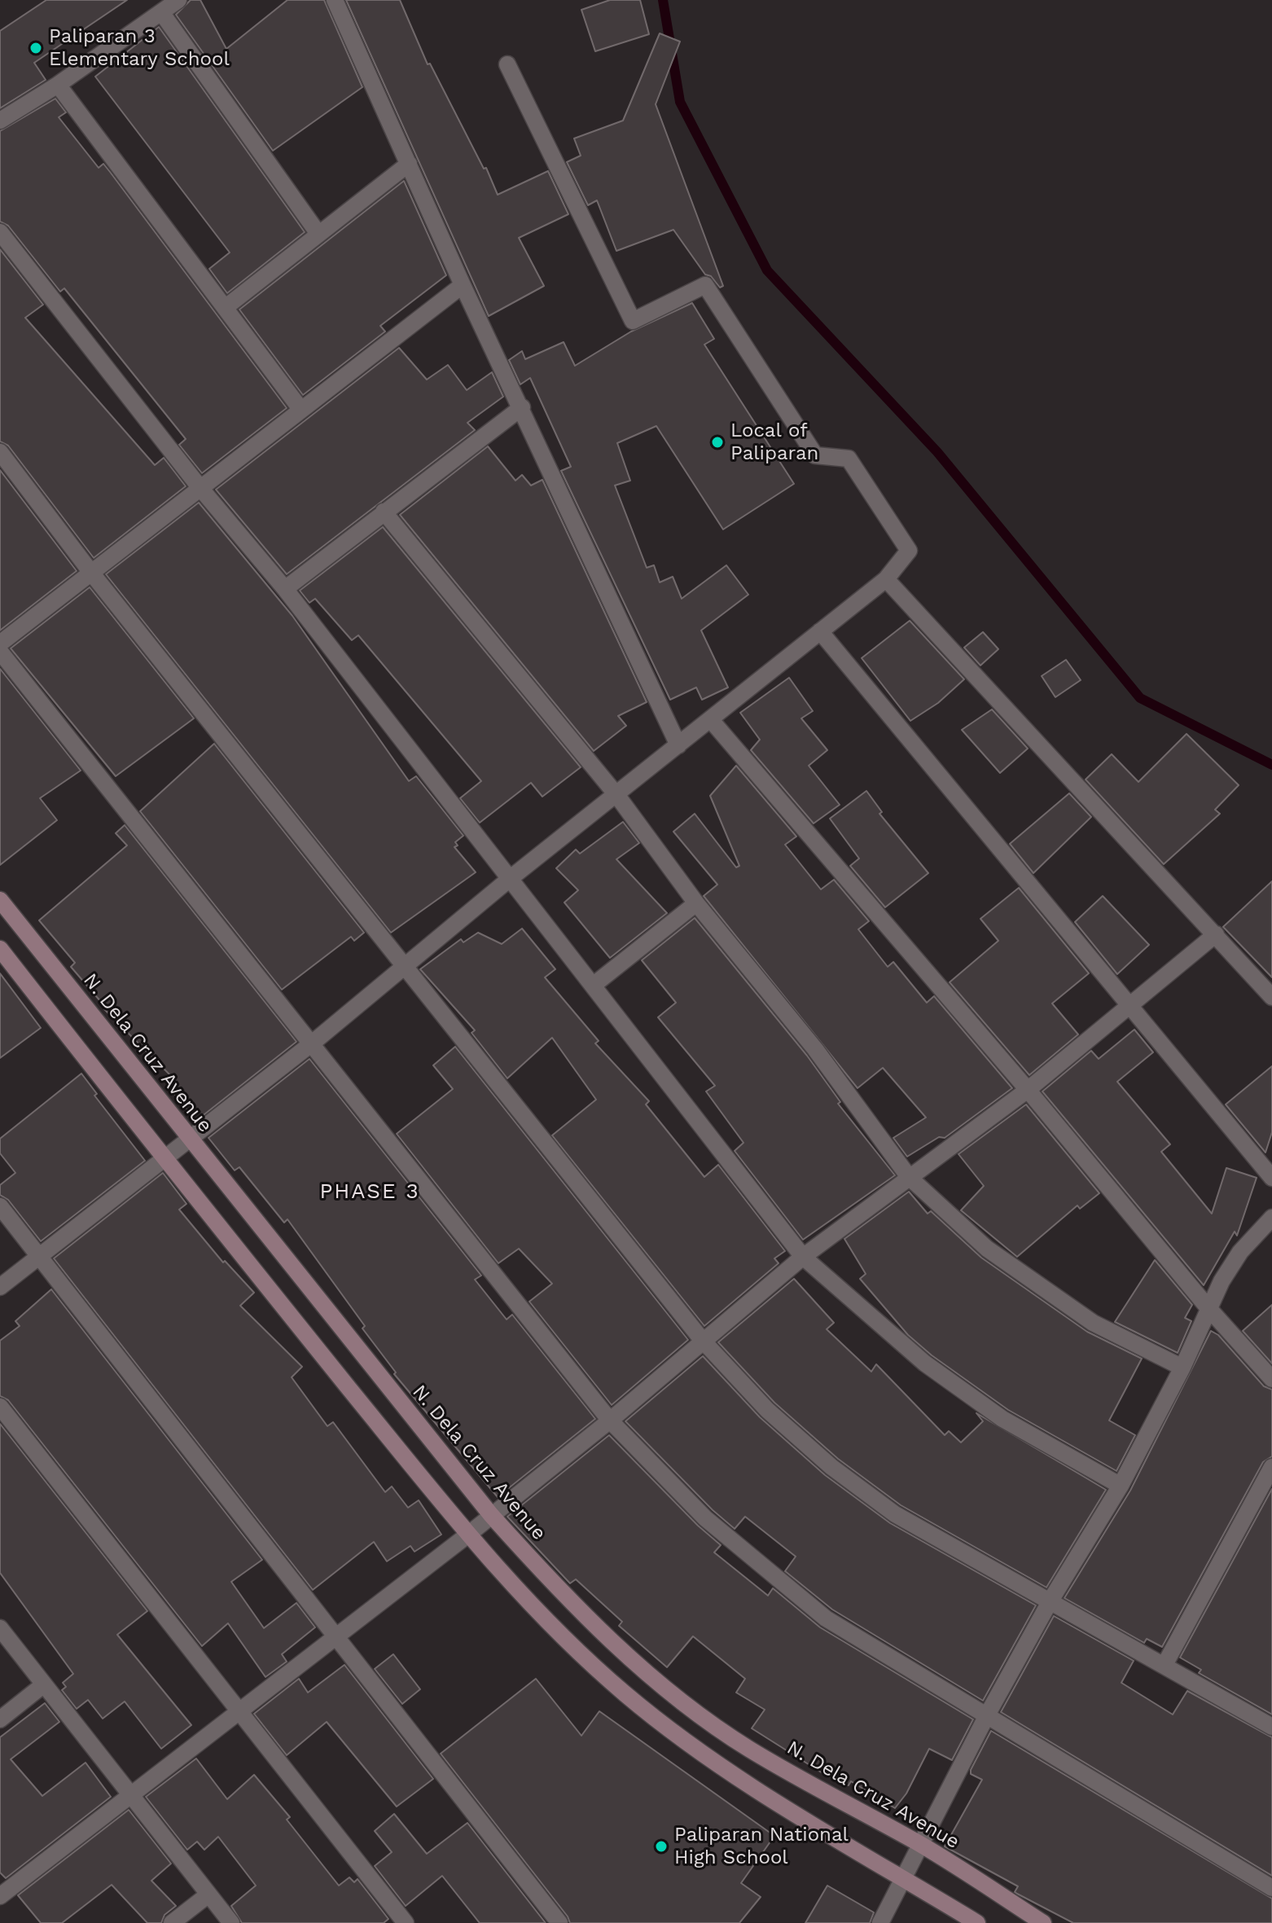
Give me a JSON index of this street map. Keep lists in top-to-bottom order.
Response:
{
  "streets": {
    "street": ["N. Dela Cruz Avenue"]
  },
  "districts": ["PHASE 3"],
  "places": ["Paliparan 3 Elementary School", "Local of Paliparan", "Paliparan National High School"]
}
